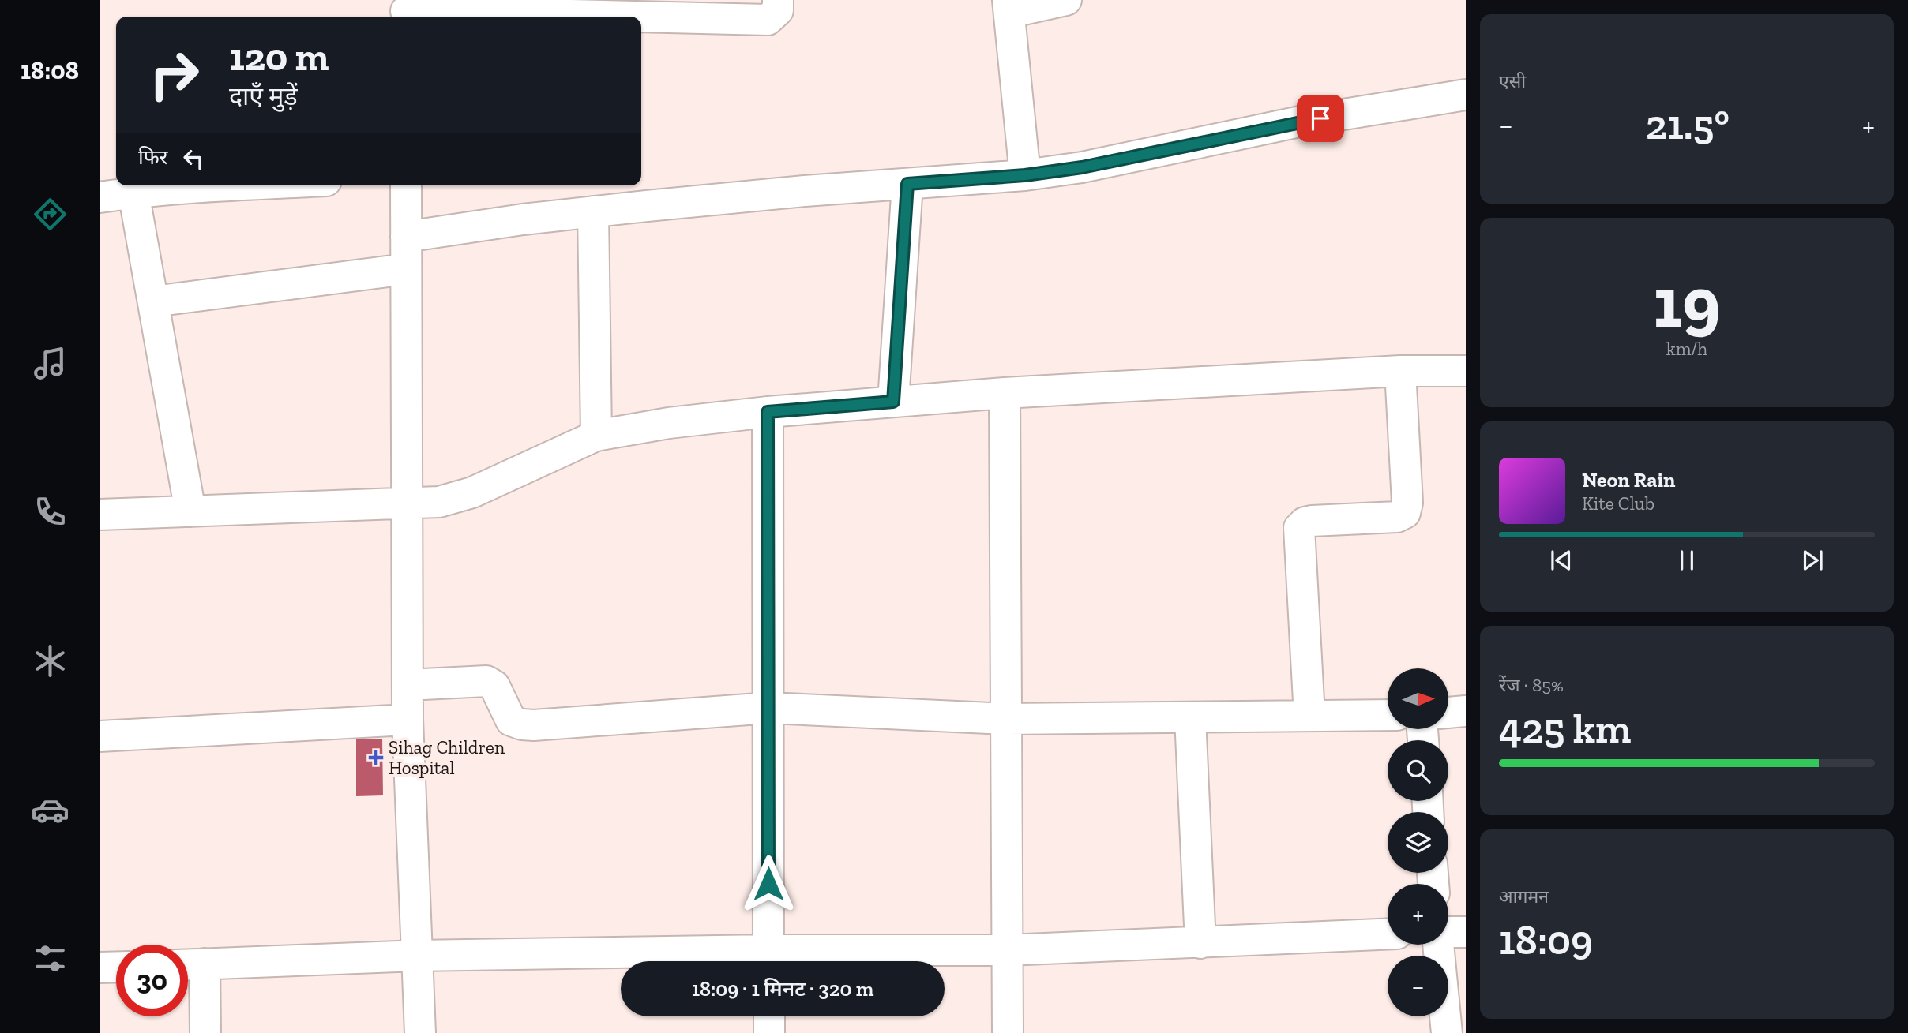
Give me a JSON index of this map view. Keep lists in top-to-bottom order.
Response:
{
  "places": {
    "health": ["Sihag Children Hospital"]
  },
  "north": "right",
  "page": {
    "tabs": "18:08",
    "tile": [
      "एसी",
      ["19", "km/h"],
      ["रेंज · 85%", "425 km"],
      ["आगमन", "18:09"]
    ],
    "turn": ["120 m", "दाएँ मुड़ें"],
    "heat": ["−", "21.5°", "+"],
    "then": "फिर",
    "song": ["Neon Rain", "Kite Club"],
    "map_buttons": ["+", "−"],
    "limit": "30",
    "trip": "18:09 · 1 मिनट · 320 m"
  }
}
